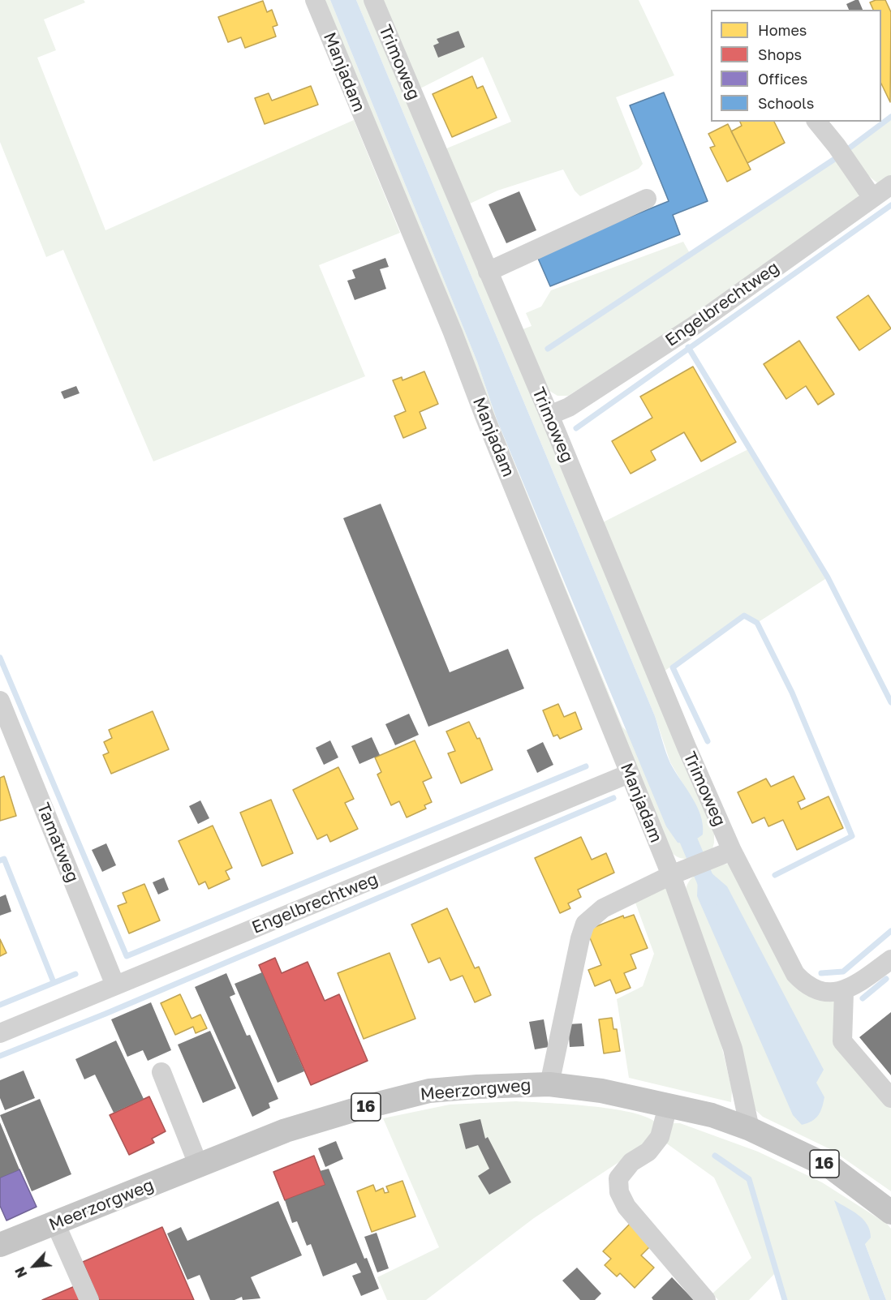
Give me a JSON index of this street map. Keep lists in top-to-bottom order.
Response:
{
  "streets": {
    "main road": ["Meerzorgweg", "16"],
    "street": [
      "Trimoweg",
      "Manjadam",
      "Engelbrechtweg",
      "Tamatweg"
    ]
  },
  "crossings": [
    ["Trimoweg", "Engelbrechtweg"],
    ["Manjadam", "Engelbrechtweg"],
    ["Manjadam", "Meerzorgweg"],
    ["Engelbrechtweg", "Tamatweg"]
  ],
  "legend": [
    "Homes",
    "Shops",
    "Offices",
    "Schools"
  ],
  "north": "bottom left"
}
